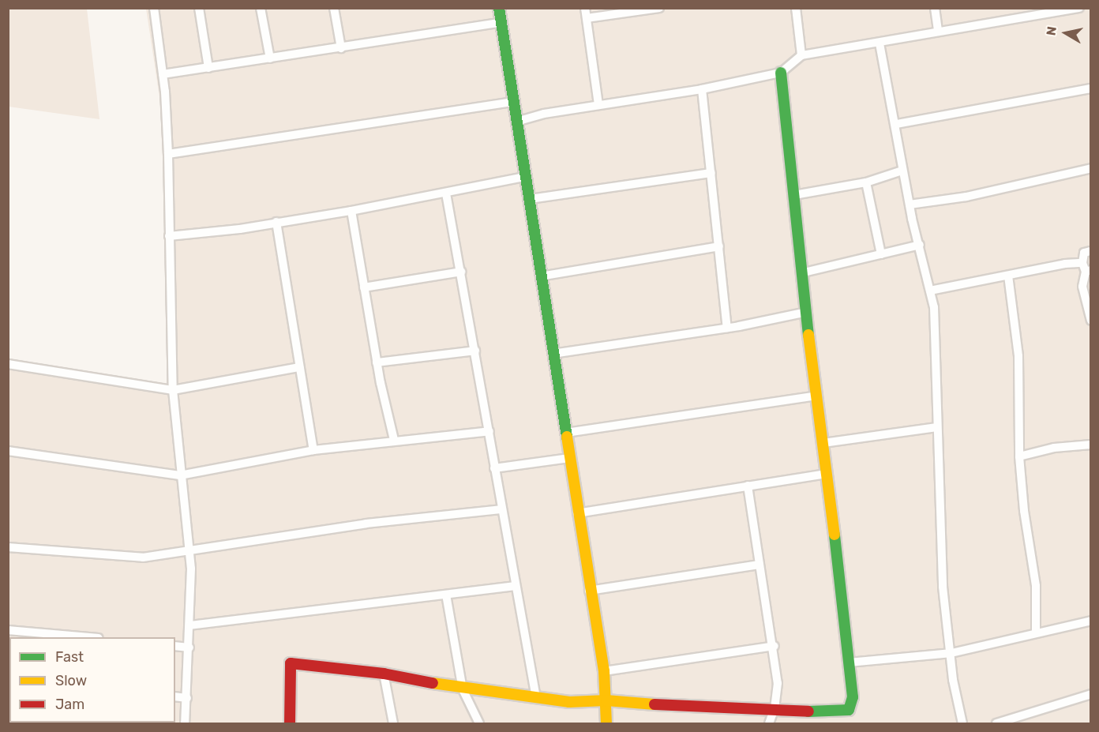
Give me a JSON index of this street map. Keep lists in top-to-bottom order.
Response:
{
  "legend": ["Fast", "Slow", "Jam"],
  "north": "left"
}
